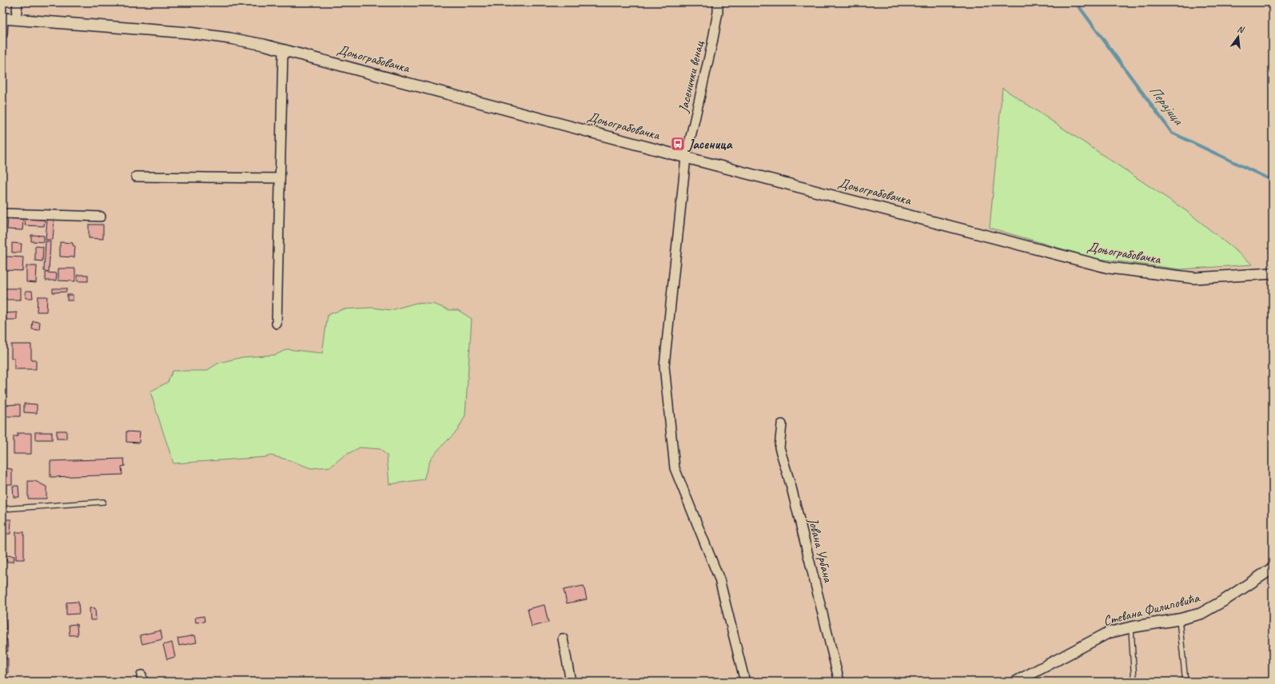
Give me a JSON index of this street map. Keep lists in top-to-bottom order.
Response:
{
  "streets": {
    "street": [
      "Доњограбовачка",
      "Јасенички венац",
      "Јована Урбана",
      "Стевана Филиповића"
    ]
  },
  "crossings": [
    ["Доњограбовачка", "Јасенички венац"]
  ],
  "water": ["Перајица"],
  "places": {
    "bus stop": ["Јасеница"]
  },
  "north": "top"
}
